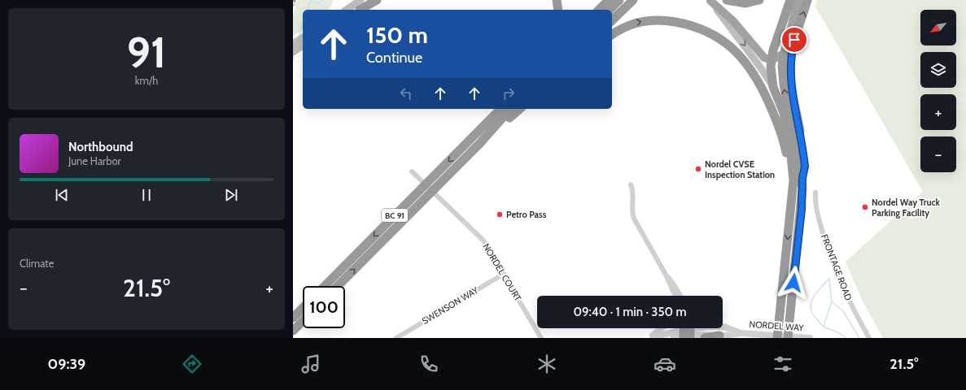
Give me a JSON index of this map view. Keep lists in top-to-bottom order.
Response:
{
  "streets": {
    "highway": ["BC 91"],
    "street": [
      "FRONTAGE ROAD",
      "NORDEL COURT",
      "SWENSON WAY",
      "NORDEL WAY"
    ]
  },
  "crossings": [
    ["NORDEL COURT", "SWENSON WAY"]
  ],
  "places": ["Nordel CVSE Inspection Station", "Nordel Way Truck Parking Facility", "Petro Pass"],
  "north": "bottom left",
  "page": {
    "tile": [
      ["91", "km/h"],
      "Climate"
    ],
    "map_buttons": ["+", "−"],
    "turn": ["150 m", "Continue"],
    "song": ["Northbound", "June Harbor"],
    "heat": ["−", "21.5°", "+"],
    "limit": "100",
    "trip": "09:40 · 1 min · 350 m",
    "tabs": ["09:39", "21.5°"]
  }
}
